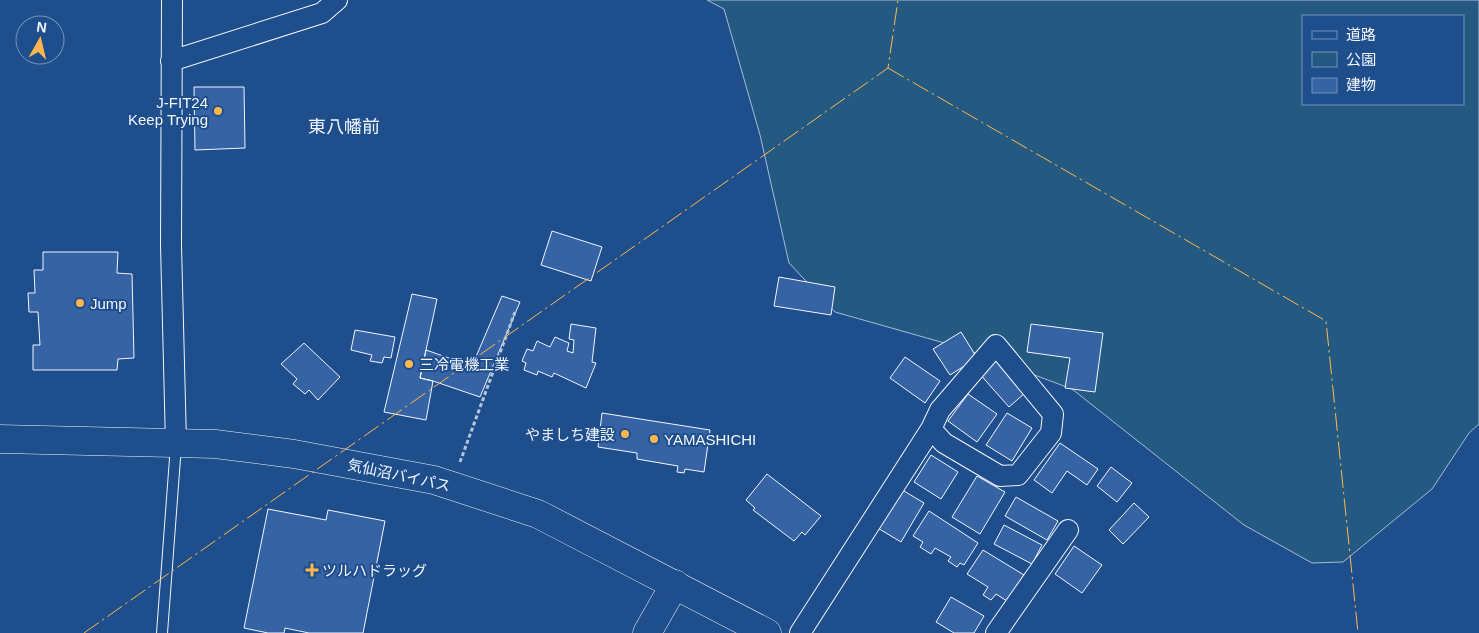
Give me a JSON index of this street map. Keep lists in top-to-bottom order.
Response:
{
  "streets": {
    "main road": ["気仙沼バイパス"]
  },
  "districts": ["東八幡前"],
  "places": {
    "other": [
      "J-FIT24 Keep Trying",
      "Jump",
      "三冷電機工業",
      "やましち建設",
      "YAMASHICHI"
    ],
    "health": ["ツルハドラッグ"]
  },
  "legend": ["道路", "公園", "建物"],
  "north": "top"
}
